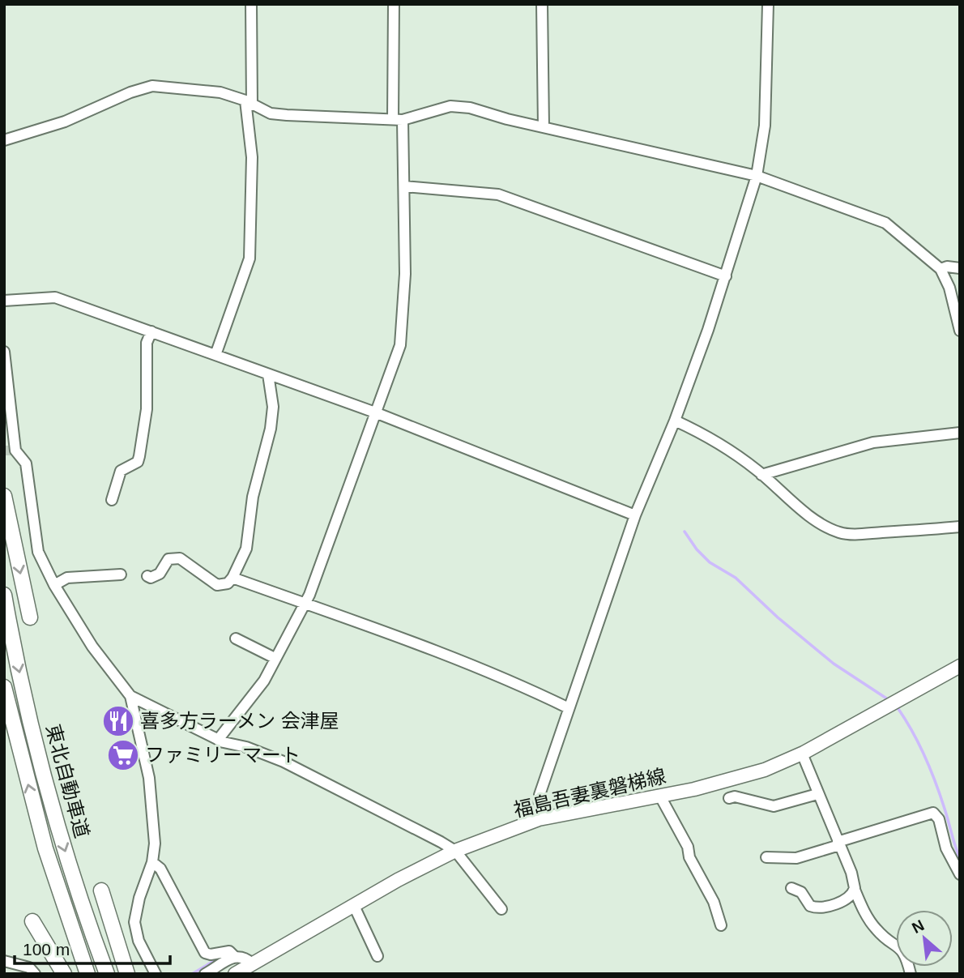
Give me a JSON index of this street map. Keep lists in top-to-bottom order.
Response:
{
  "streets": {
    "highway": ["東北自動車道"],
    "main road": ["福島吾妻裏磐梯線"]
  },
  "places": {
    "restaurant": ["喜多方ラーメン 会津屋"],
    "supermarket": ["ファミリーマート"]
  },
  "scale_bar": "100 m",
  "north": "top left"
}
